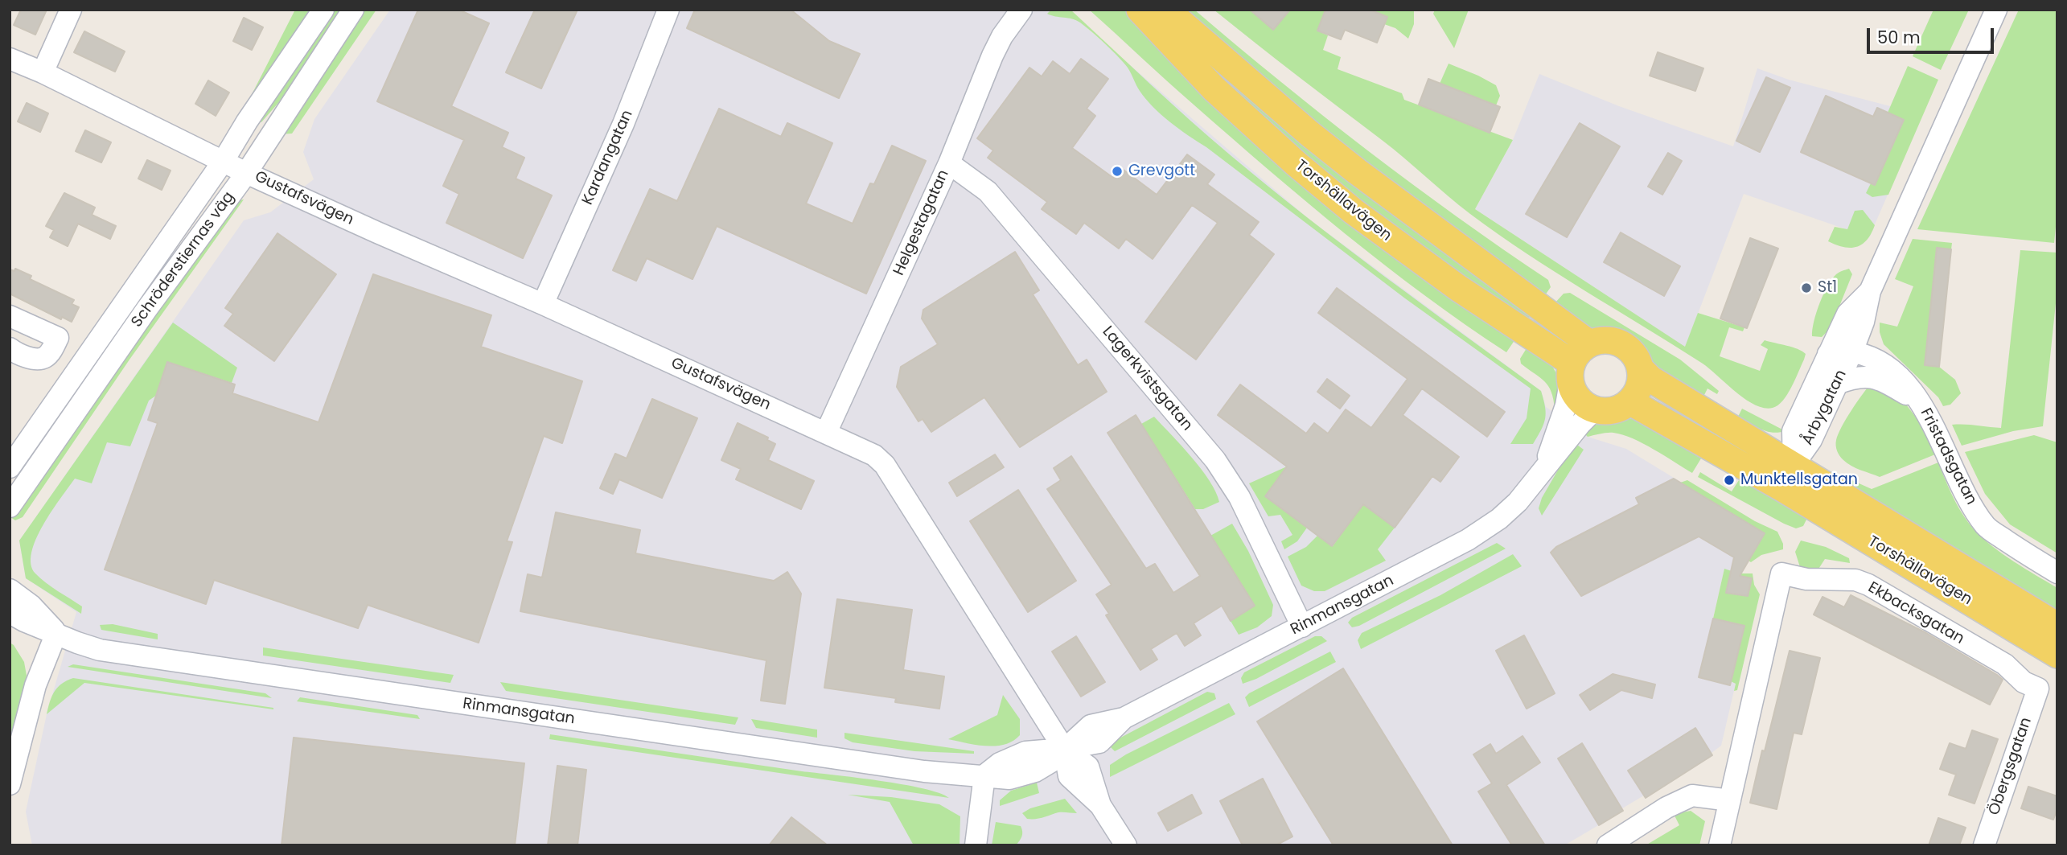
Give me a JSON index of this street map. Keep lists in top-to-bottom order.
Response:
{
  "streets": {
    "main road": ["Torshällavägen"],
    "street": [
      "Kardangatan",
      "Gustafsvägen",
      "Helgestagatan",
      "Schröderstiernas väg",
      "Lagerkvistsgatan",
      "Årbygatan",
      "Fristadsgatan",
      "Rinmansgatan",
      "Ekbacksgatan",
      "Öbergsgatan"
    ]
  },
  "crossings": [
    ["Kardangatan", "Gustafsvägen"],
    ["Gustafsvägen", "Helgestagatan"],
    ["Gustafsvägen", "Schröderstiernas väg"],
    ["Gustafsvägen", "Rinmansgatan"],
    ["Torshällavägen", "Rinmansgatan"],
    ["Helgestagatan", "Lagerkvistsgatan"],
    ["Lagerkvistsgatan", "Rinmansgatan"],
    ["Årbygatan", "Fristadsgatan"],
    ["Ekbacksgatan", "Öbergsgatan"]
  ],
  "places": ["Grevgott", "St1", "Munktellsgatan"],
  "scale_bar": "50 m"
}
